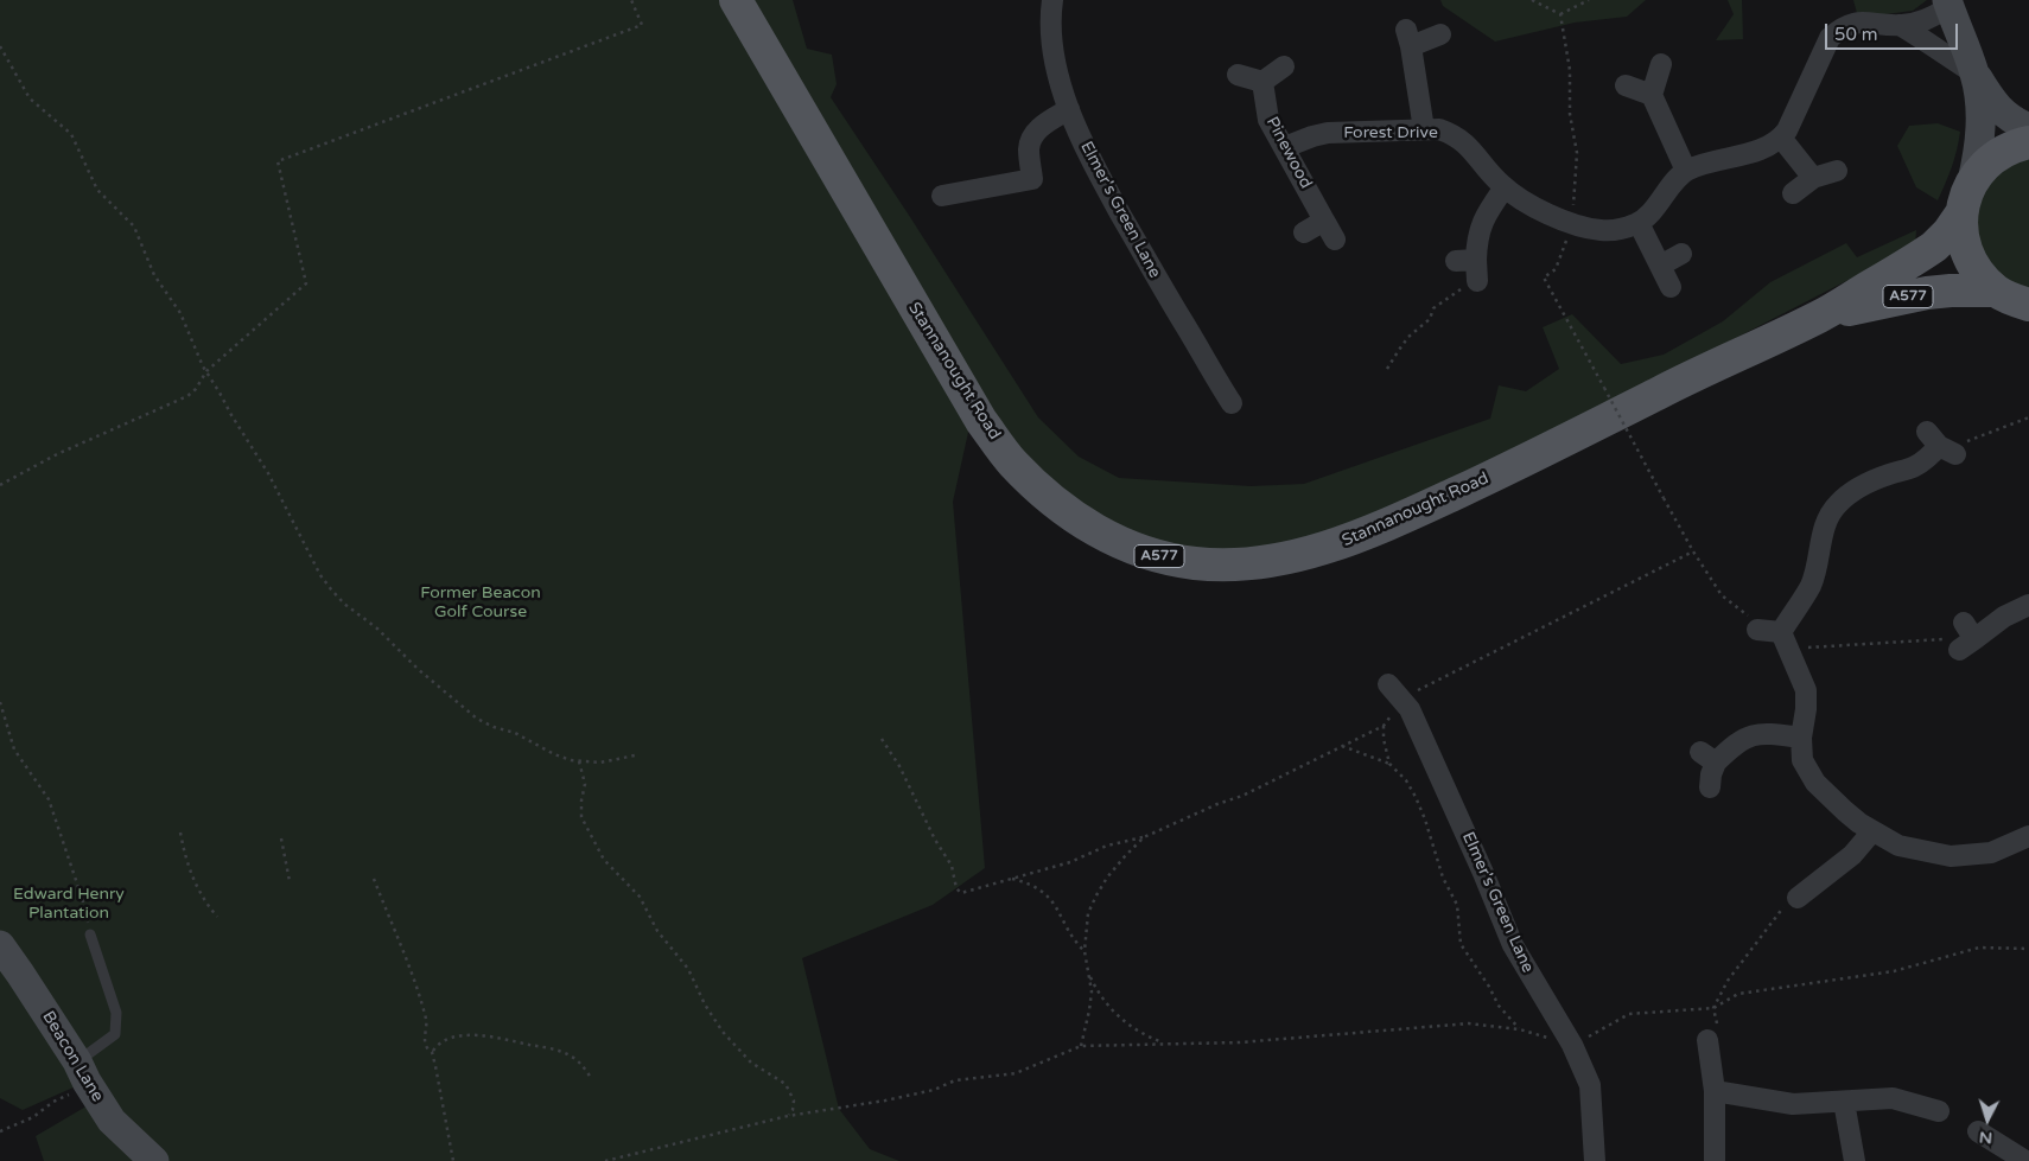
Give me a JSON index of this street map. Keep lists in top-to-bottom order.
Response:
{
  "streets": {
    "main road": ["A577", "Stannanought Road"],
    "street": [
      "Forest Drive",
      "Pinewood",
      "Elmer's Green Lane",
      "Beacon Lane"
    ]
  },
  "crossings": [
    ["Forest Drive", "Pinewood"],
    ["A577", "Stannanought Road"]
  ],
  "parks": ["Former Beacon Golf Course", "Edward Henry Plantation"],
  "scale_bar": "50 m",
  "north": "bottom"
}
